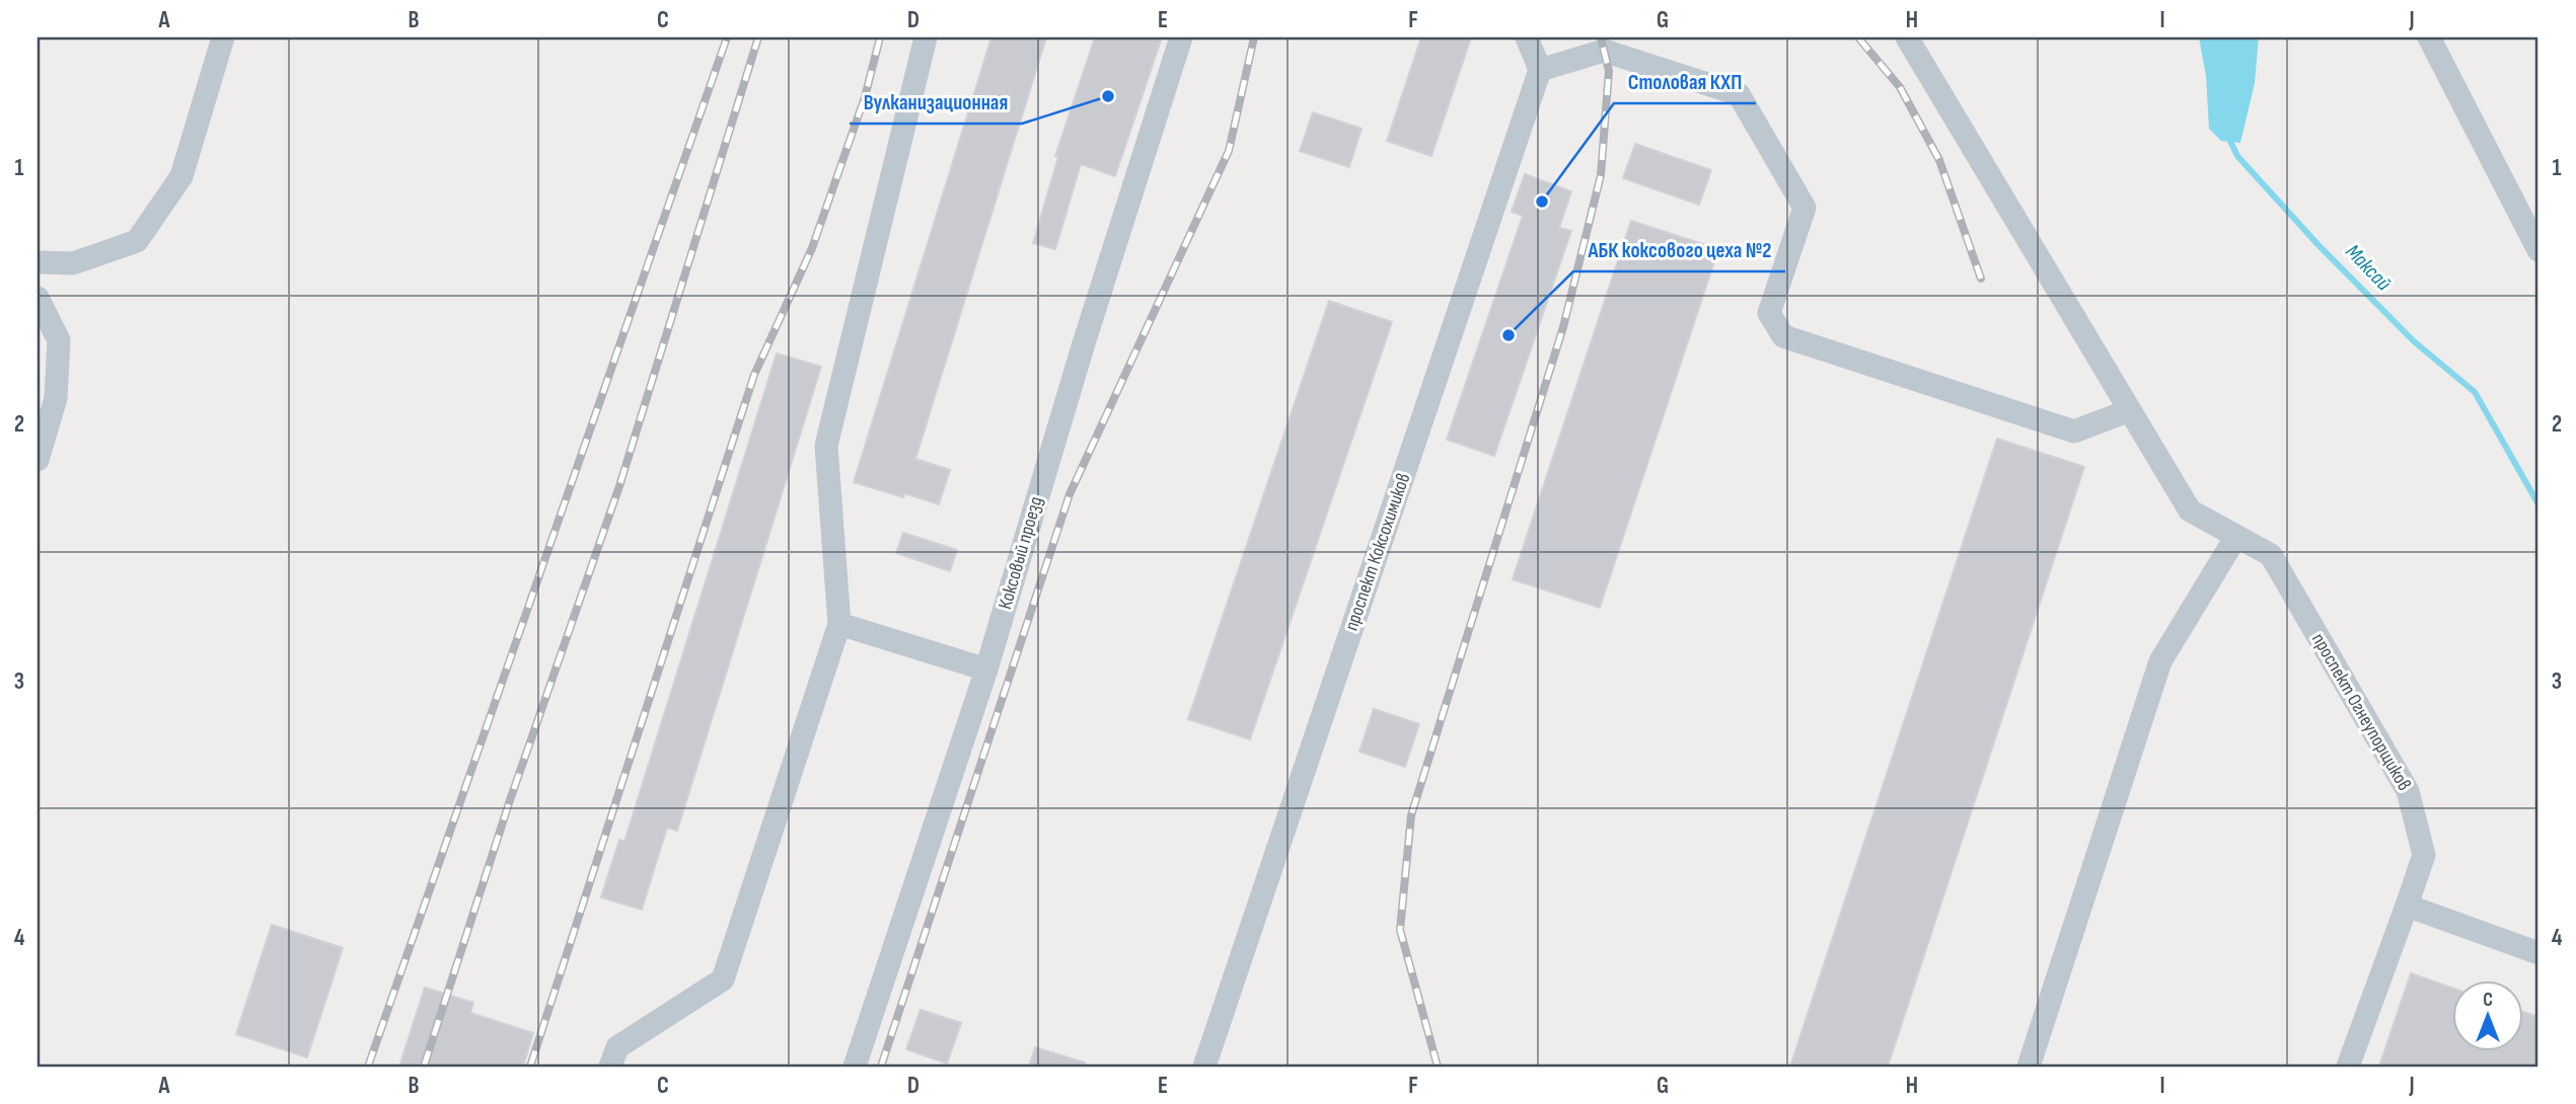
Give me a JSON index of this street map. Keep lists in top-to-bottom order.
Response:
{
  "streets": {
    "street": ["проспект Коксохимиков", "Коксовый проезд", "проспект Огнеупорщиков"]
  },
  "water": ["Максай"],
  "places": ["Вулканизационная", "Столовая КХП", "АБК коксового цеха №2"],
  "north": "top",
  "grid": {
    "columns": [
      "A",
      "B",
      "C",
      "D",
      "E",
      "F",
      "G",
      "H",
      "I",
      "J"
    ],
    "rows": [
      "1",
      "2",
      "3",
      "4"
    ]
  }
}
